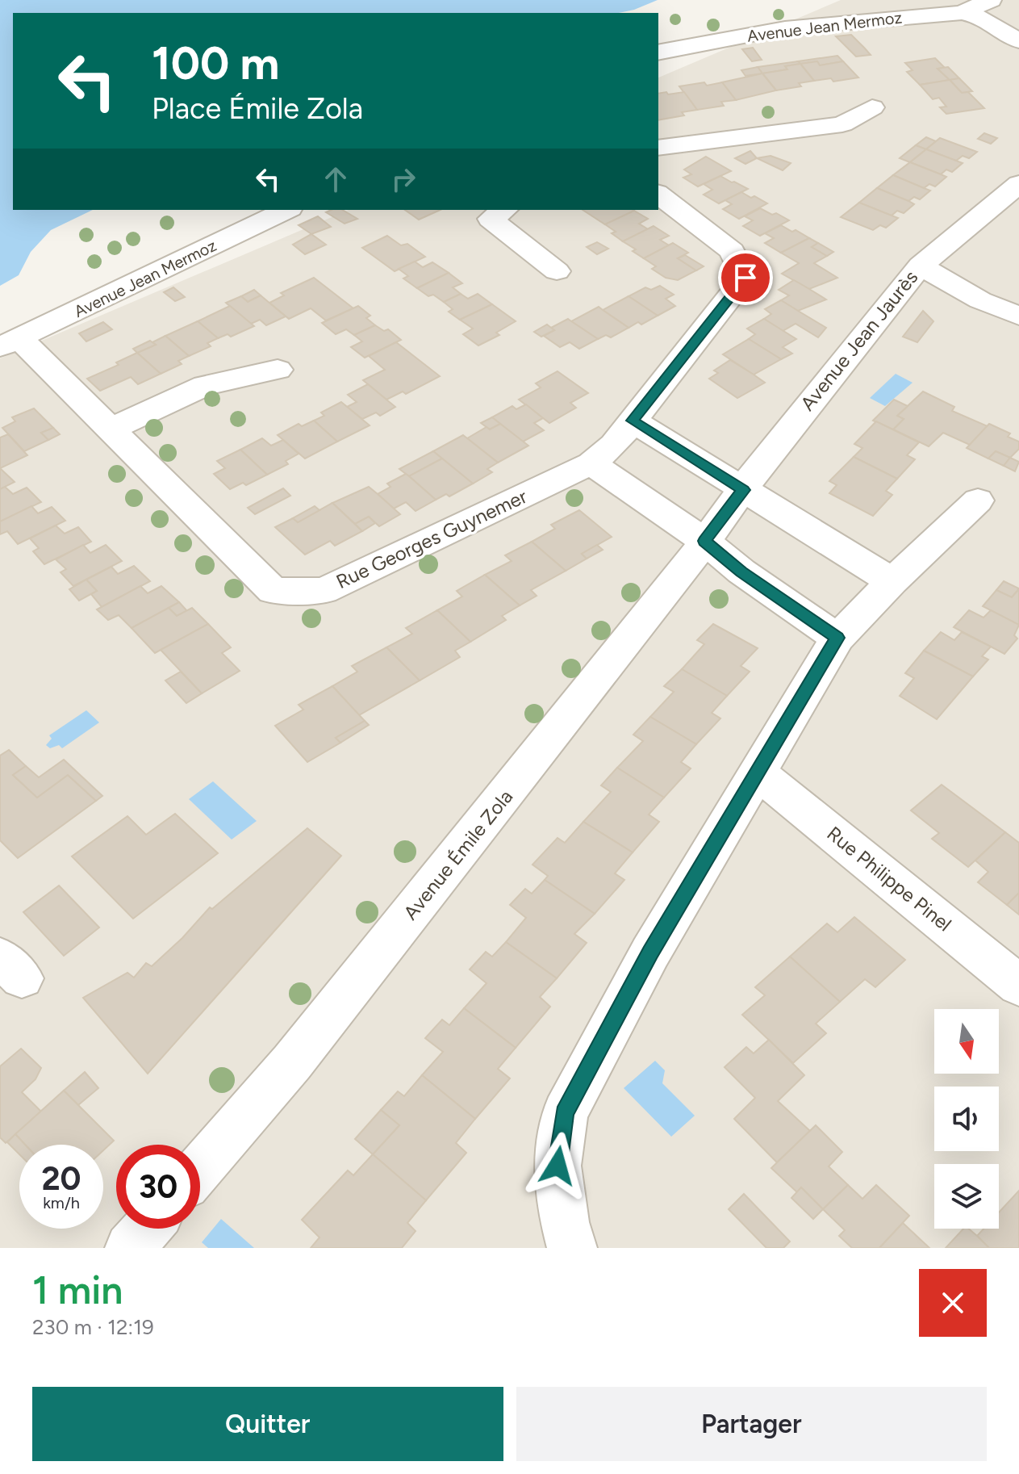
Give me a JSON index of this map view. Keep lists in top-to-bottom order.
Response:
{
  "streets": {
    "street": [
      "Avenue Jean Mermoz",
      "Avenue Jean Jaurès",
      "Rue Georges Guynemer",
      "Avenue Émile Zola",
      "Rue Philippe Pinel"
    ]
  },
  "crossings": [
    ["Avenue Jean Mermoz", "Rue Georges Guynemer"],
    ["Avenue Jean Jaurès", "Avenue Émile Zola"]
  ],
  "north": "bottom",
  "page": {
    "turn": ["100 m", "Place Émile Zola"],
    "speed": "20 km/h",
    "limit": "30",
    "heading": ["1 min", "230 m · 12:19"],
    "buttons": ["Quitter", "Partager"]
  }
}
